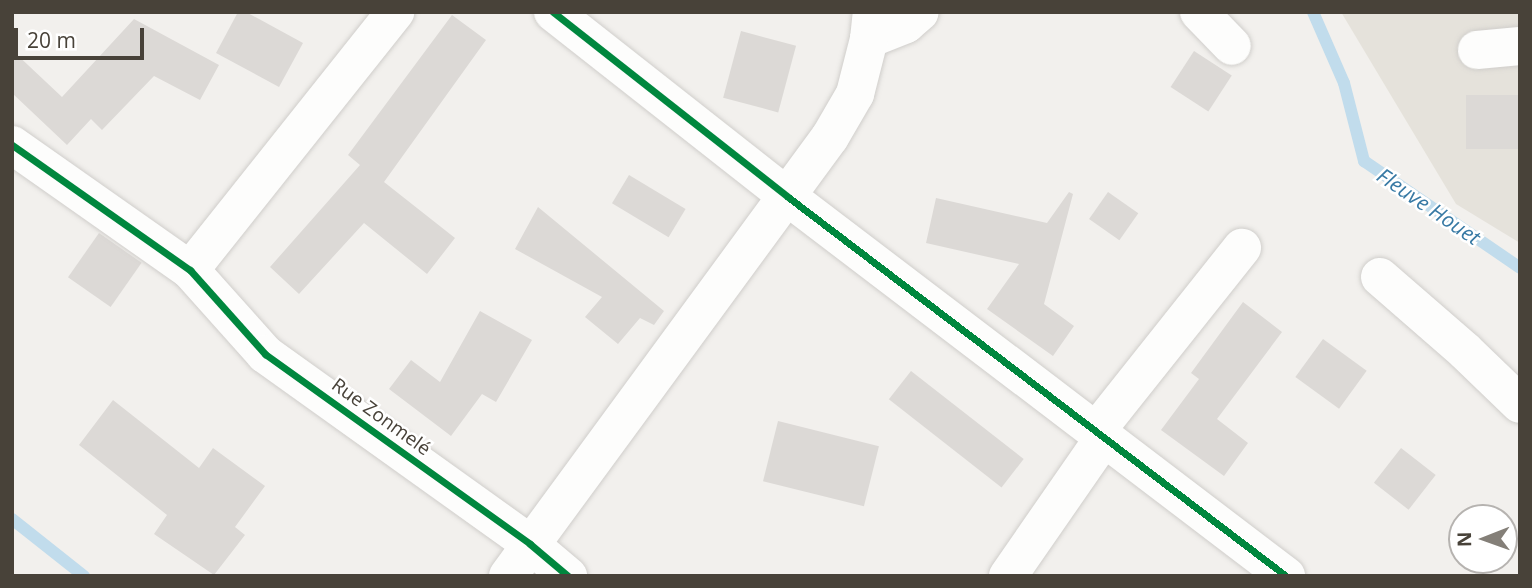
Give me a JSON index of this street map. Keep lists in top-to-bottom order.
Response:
{
  "streets": {
    "street": ["Rue Zonmelé"]
  },
  "water": ["Fleuve Houet"],
  "scale_bar": "20 m",
  "north": "left"
}
